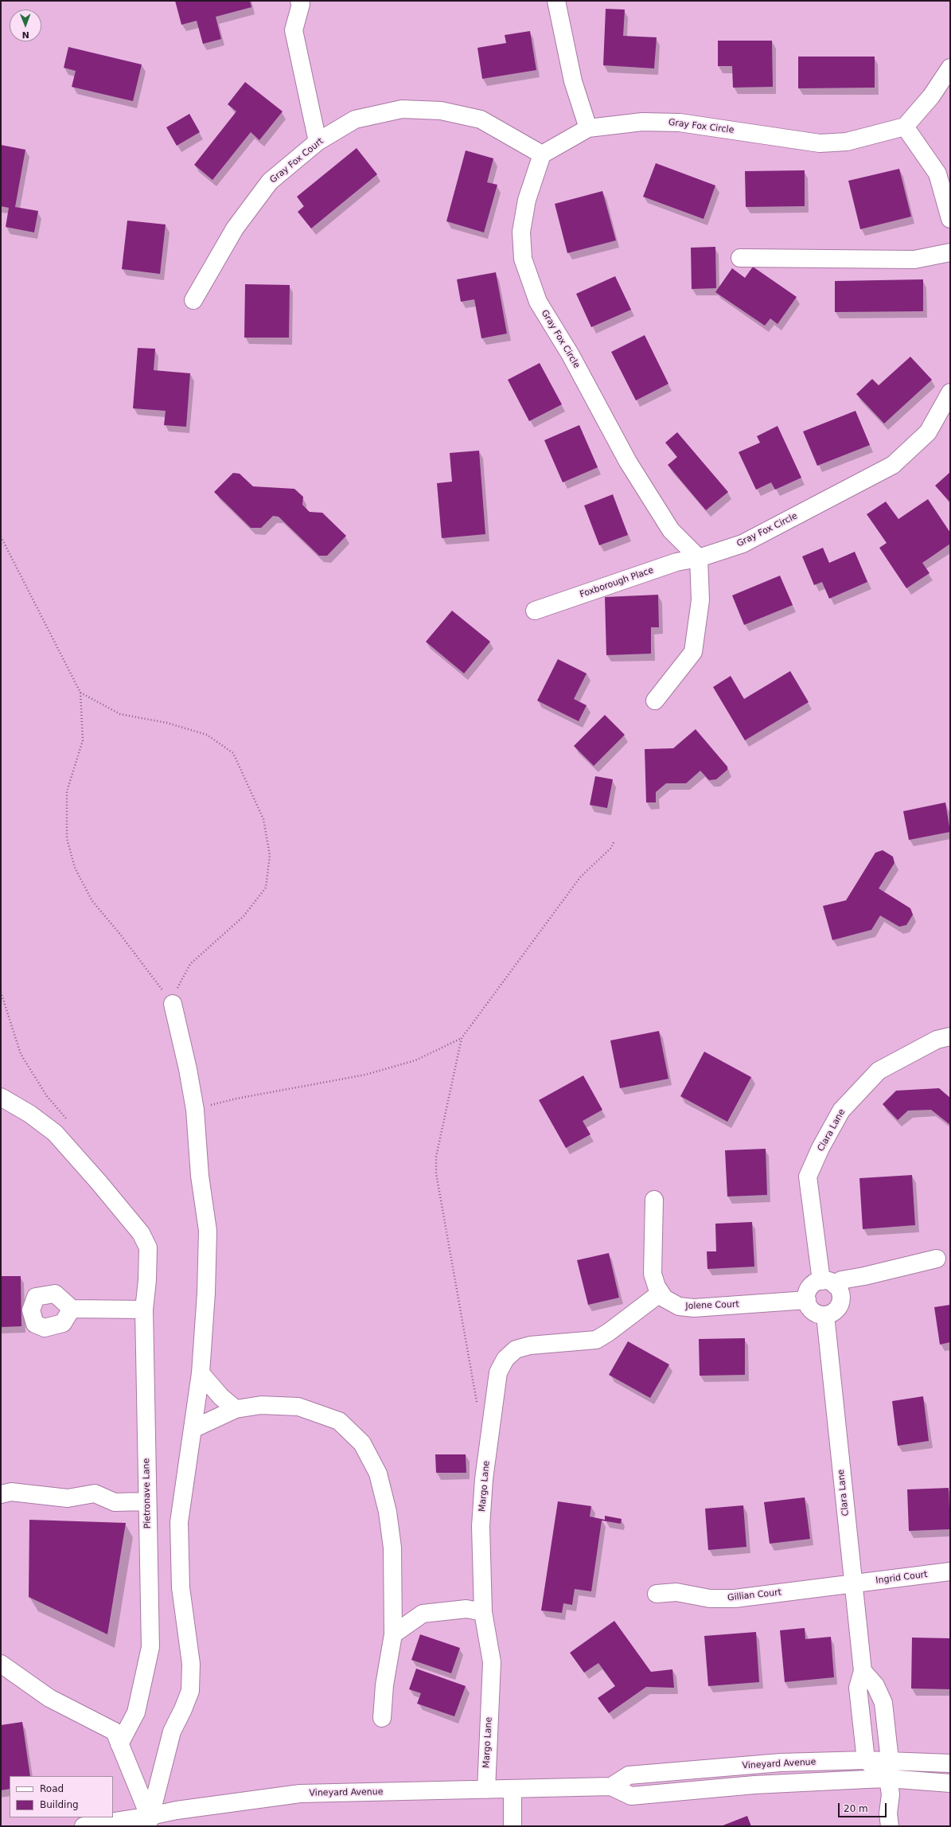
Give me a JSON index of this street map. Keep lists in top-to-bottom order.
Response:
{
  "streets": {
    "street": [
      "Gray Fox Circle",
      "Gray Fox Court",
      "Foxborough Place",
      "Clara Lane",
      "Jolene Court",
      "Margo Lane",
      "Pietronave Lane",
      "Ingrid Court",
      "Gillian Court",
      "Vineyard Avenue"
    ]
  },
  "crossings": [
    ["Gray Fox Circle", "Gray Fox Court"],
    ["Gray Fox Circle", "Foxborough Place"],
    ["Clara Lane", "Jolene Court"],
    ["Clara Lane", "Ingrid Court"],
    ["Clara Lane", "Gillian Court"],
    ["Clara Lane", "Vineyard Avenue"],
    ["Jolene Court", "Margo Lane"],
    ["Margo Lane", "Vineyard Avenue"],
    ["Ingrid Court", "Gillian Court"]
  ],
  "legend": ["Road", "Building"],
  "scale_bar": "20 m",
  "north": "bottom"
}
